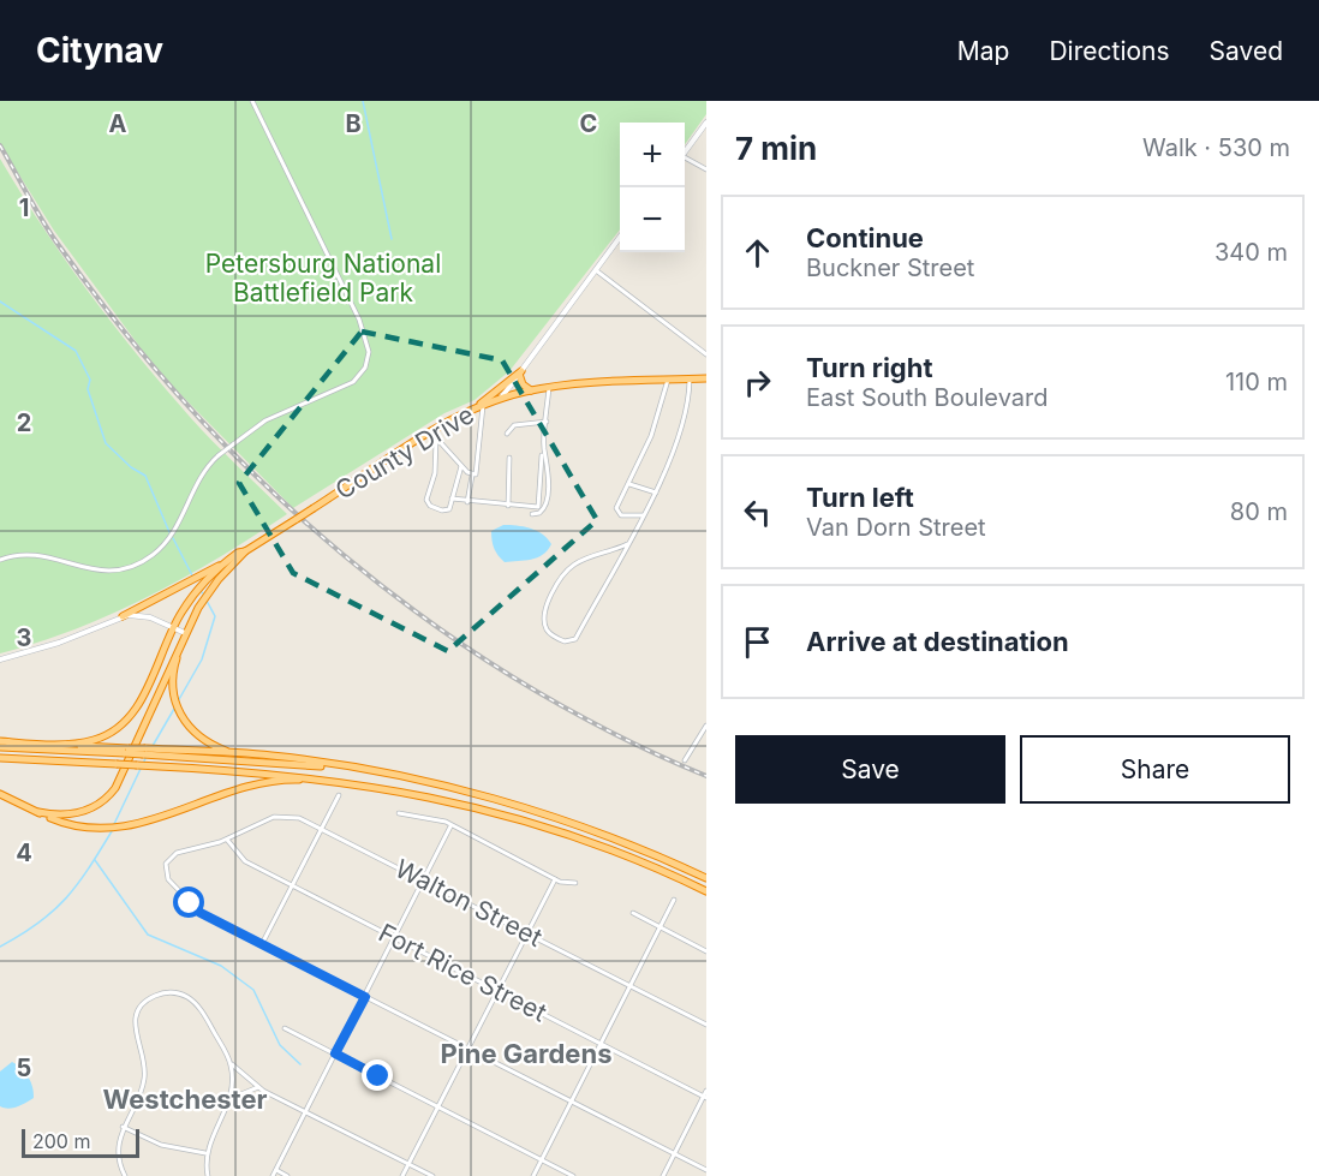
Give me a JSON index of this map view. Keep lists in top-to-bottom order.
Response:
{
  "streets": {
    "highway": ["County Drive"],
    "street": ["Walton Street", "Fort Rice Street"]
  },
  "crossings": [
    ["Walton Street", "Fort Rice Street"]
  ],
  "districts": ["Pine Gardens", "Westchester"],
  "parks": ["Petersburg National Battlefield Park"],
  "scale_bar": "200 m",
  "page": {
    "header": "Citynav",
    "nav": ["Map", "Directions", "Saved"],
    "heading": ["7 min", "Walk · 530 m"],
    "map_buttons": ["+", "−"],
    "list": [
      ["Continue", "Buckner Street", "340 m"],
      ["Turn right", "East South Boulevard", "110 m"],
      ["Turn left", "Van Dorn Street", "80 m"],
      "Arrive at destination"
    ],
    "buttons": ["Save", "Share"],
    "scale": "200 m"
  },
  "grid": {
    "columns": ["A", "B", "C"],
    "rows": [
      "1",
      "2",
      "3",
      "4",
      "5"
    ]
  }
}
